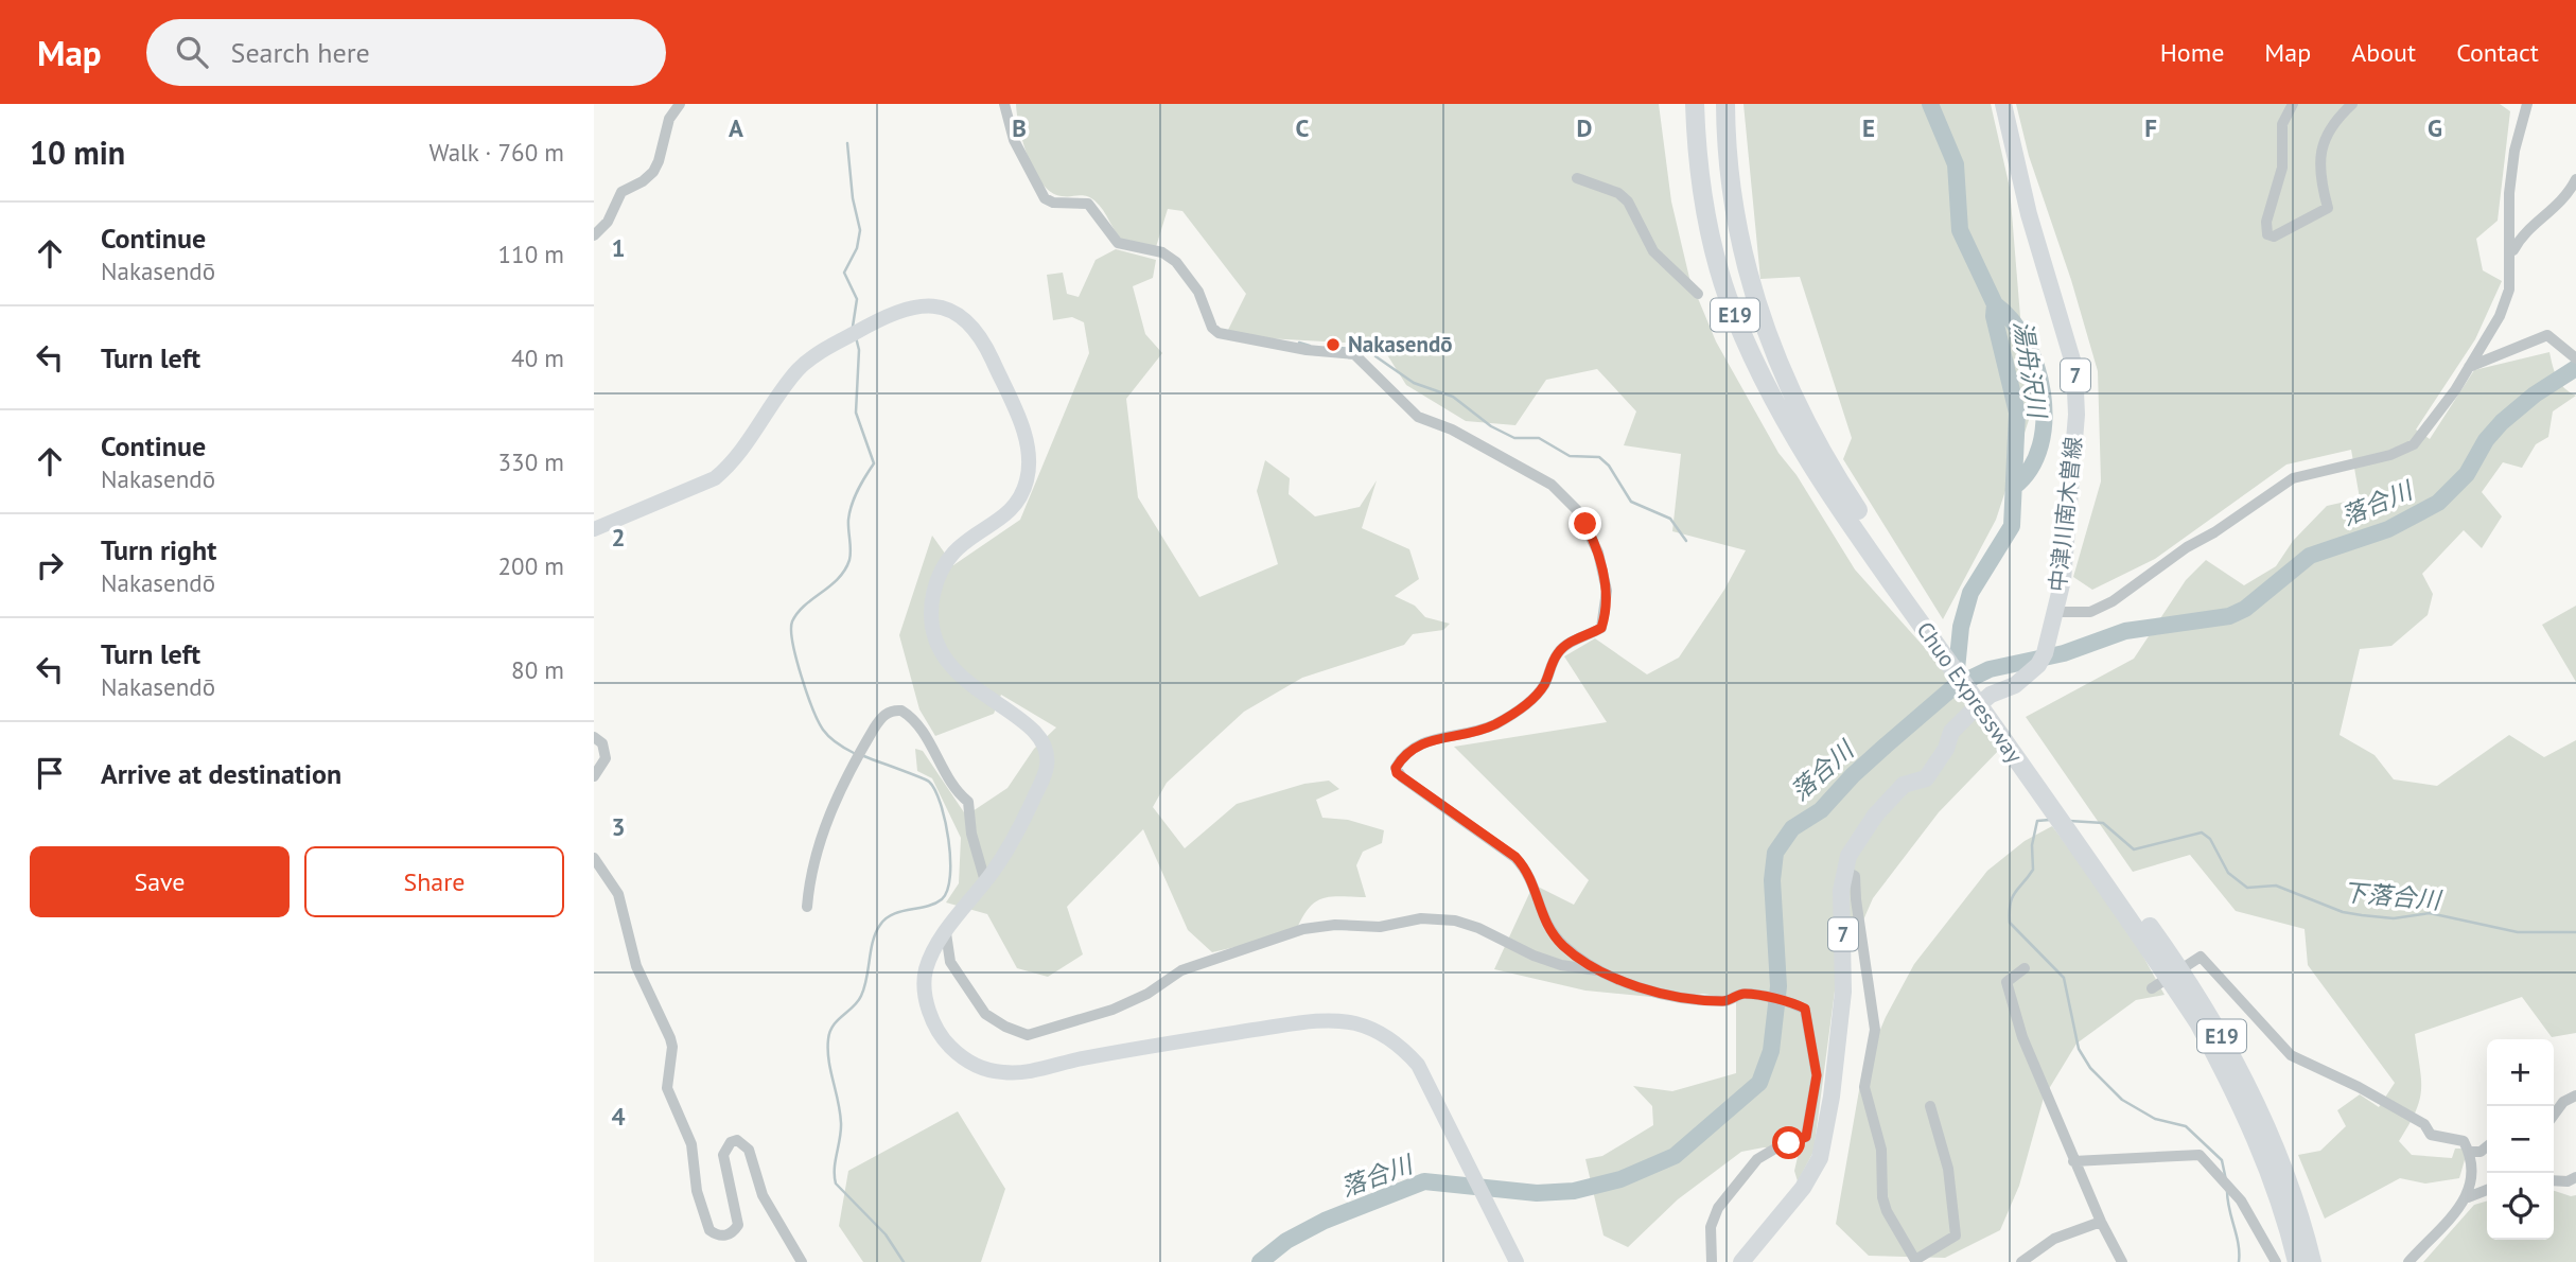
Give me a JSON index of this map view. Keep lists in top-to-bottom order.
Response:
{
  "streets": {
    "highway": ["E19", "Chuo Expressway"],
    "main road": ["7", "中津川南木曽線"]
  },
  "water": ["湯舟沢川", "落合川", "下落合川"],
  "places": ["Nakasendō"],
  "page": {
    "header": "Map",
    "search": "Search here",
    "nav": [
      "Home",
      "Map",
      "About",
      "Contact"
    ],
    "heading": ["10 min", "Walk · 760 m"],
    "list": [
      ["Continue", "Nakasendō", "110 m"],
      ["Turn left", "40 m"],
      ["Continue", "Nakasendō", "330 m"],
      ["Turn right", "Nakasendō", "200 m"],
      ["Turn left", "Nakasendō", "80 m"],
      "Arrive at destination"
    ],
    "buttons": ["Save", "Share"],
    "map_buttons": ["+", "−"]
  },
  "grid": {
    "columns": [
      "A",
      "B",
      "C",
      "D",
      "E",
      "F",
      "G"
    ],
    "rows": [
      "1",
      "2",
      "3",
      "4"
    ]
  }
}
